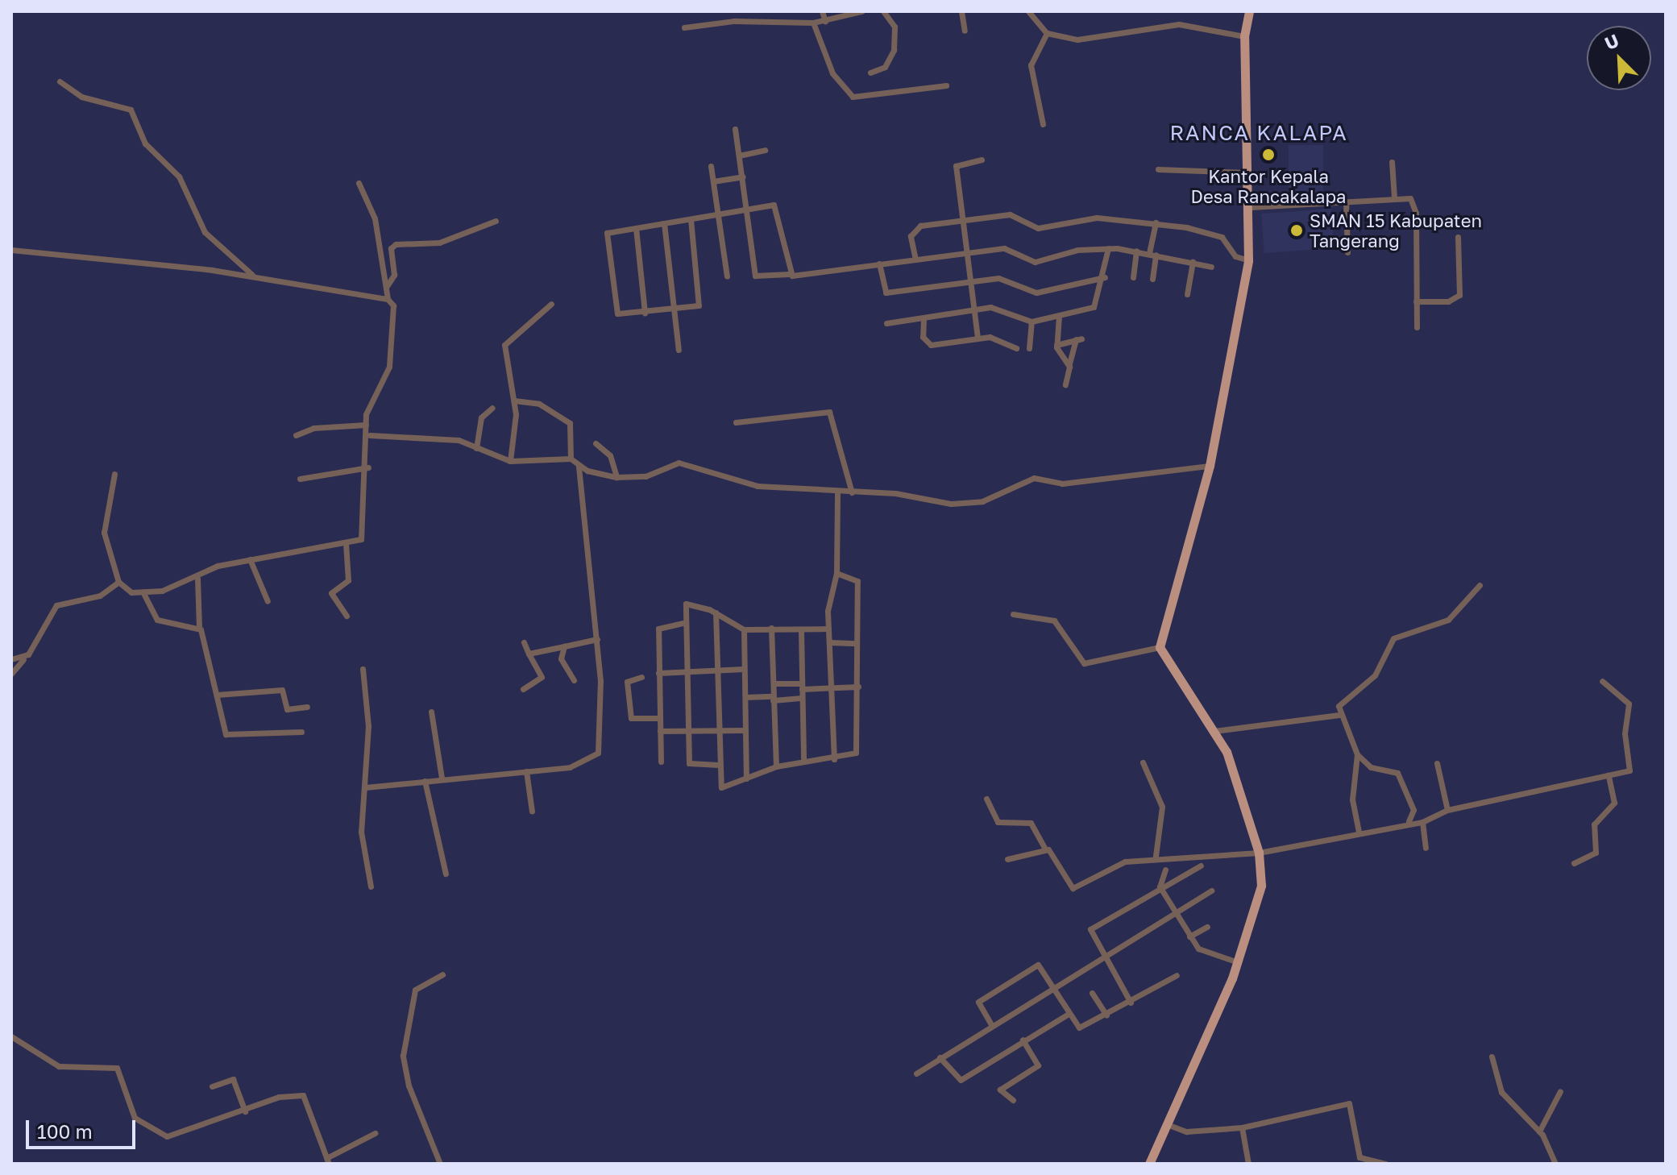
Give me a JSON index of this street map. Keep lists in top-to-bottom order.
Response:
{
  "districts": ["RANCA KALAPA"],
  "places": ["Kantor Kepala Desa Rancakalapa", "SMAN 15 Kabupaten Tangerang"],
  "scale_bar": "100 m",
  "north": "top left"
}
